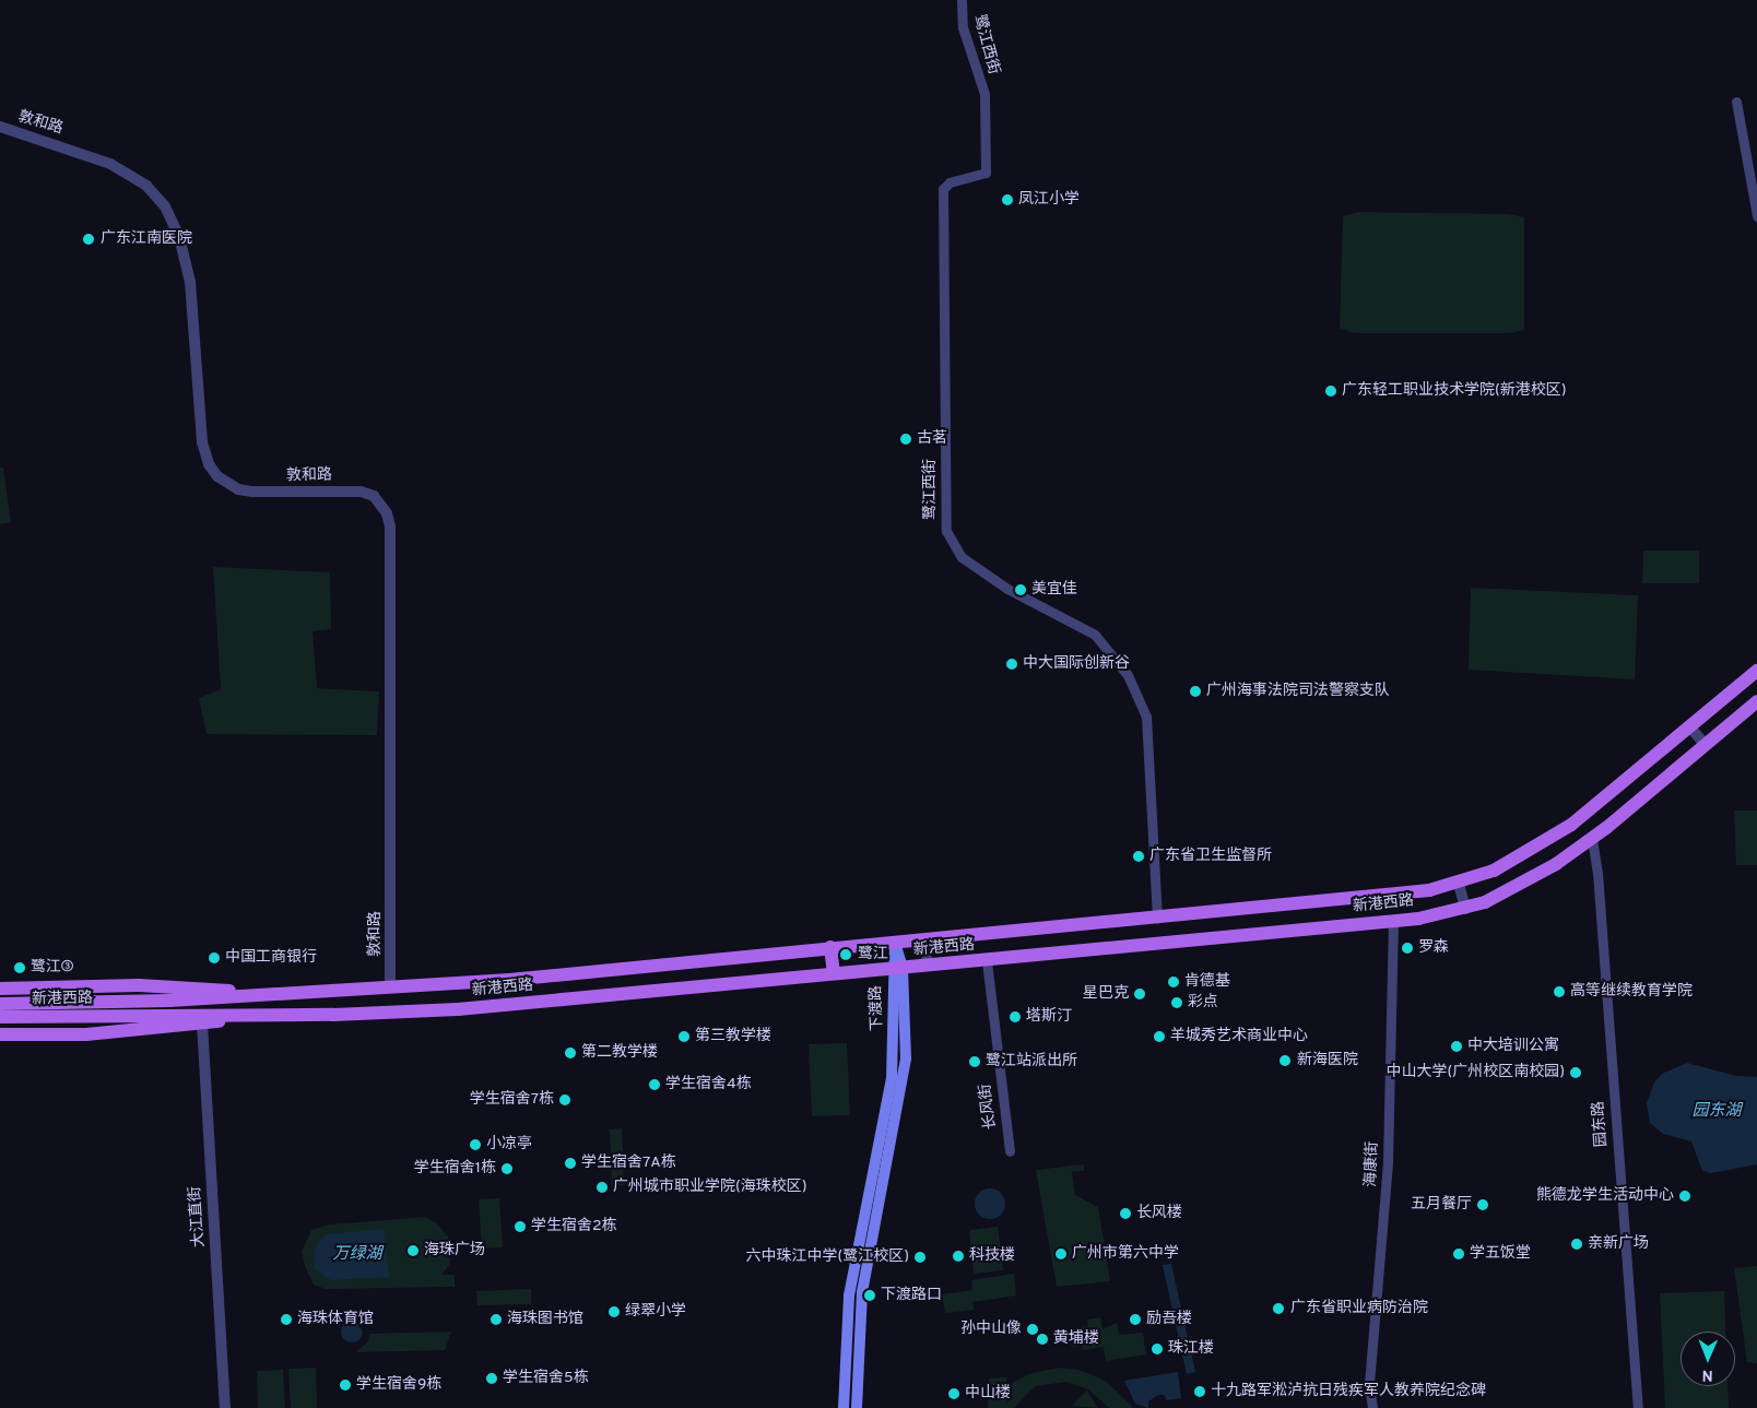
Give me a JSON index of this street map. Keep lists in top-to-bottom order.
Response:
{
  "streets": {
    "main road": ["新港西路", "下渡路"],
    "street": [
      "鹭江西街",
      "敦和路",
      "长风街",
      "园东路",
      "海康街",
      "大江直街"
    ]
  },
  "crossings": [
    ["鹭江西街", "新港西路"],
    ["敦和路", "新港西路"],
    ["新港西路", "下渡路"],
    ["新港西路", "长风街"],
    ["新港西路", "园东路"],
    ["新港西路", "海康街"]
  ],
  "water": ["园东湖", "万绿湖"],
  "places": [
    "凤江小学",
    "广东江南医院",
    "广东轻工职业技术学院(新港校区)",
    "古茗",
    "美宜佳",
    "中大国际创新谷",
    "广州海事法院司法警察支队",
    "广东省卫生监督所",
    "罗森",
    "鹭江",
    "中国工商银行",
    "鹭江③",
    "肯德基",
    "高等继续教育学院",
    "星巴克",
    "彩点",
    "塔斯汀",
    "第三教学楼",
    "羊城秀艺术商业中心",
    "中大培训公寓",
    "第二教学楼",
    "新海医院",
    "鹭江站派出所",
    "中山大学(广州校区南校园)",
    "学生宿舍4栋",
    "学生宿舍7栋",
    "小凉亭",
    "学生宿舍7A栋",
    "学生宿舍1栋",
    "广州城市职业学院(海珠校区)",
    "熊德龙学生活动中心",
    "五月餐厅",
    "长风楼",
    "学生宿舍2栋",
    "亲新广场",
    "海珠广场",
    "广州市第六中学",
    "学五饭堂",
    "科技楼",
    "六中珠江中学(鹭江校区)",
    "下渡路口",
    "广东省职业病防治院",
    "绿翠小学",
    "海珠体育馆",
    "海珠图书馆",
    "励吾楼",
    "孙中山像",
    "黄埔楼",
    "珠江楼",
    "学生宿舍5栋",
    "学生宿舍9栋",
    "十九路军淞泸抗日残疾军人教养院纪念碑",
    "中山楼"
  ],
  "north": "bottom"
}
